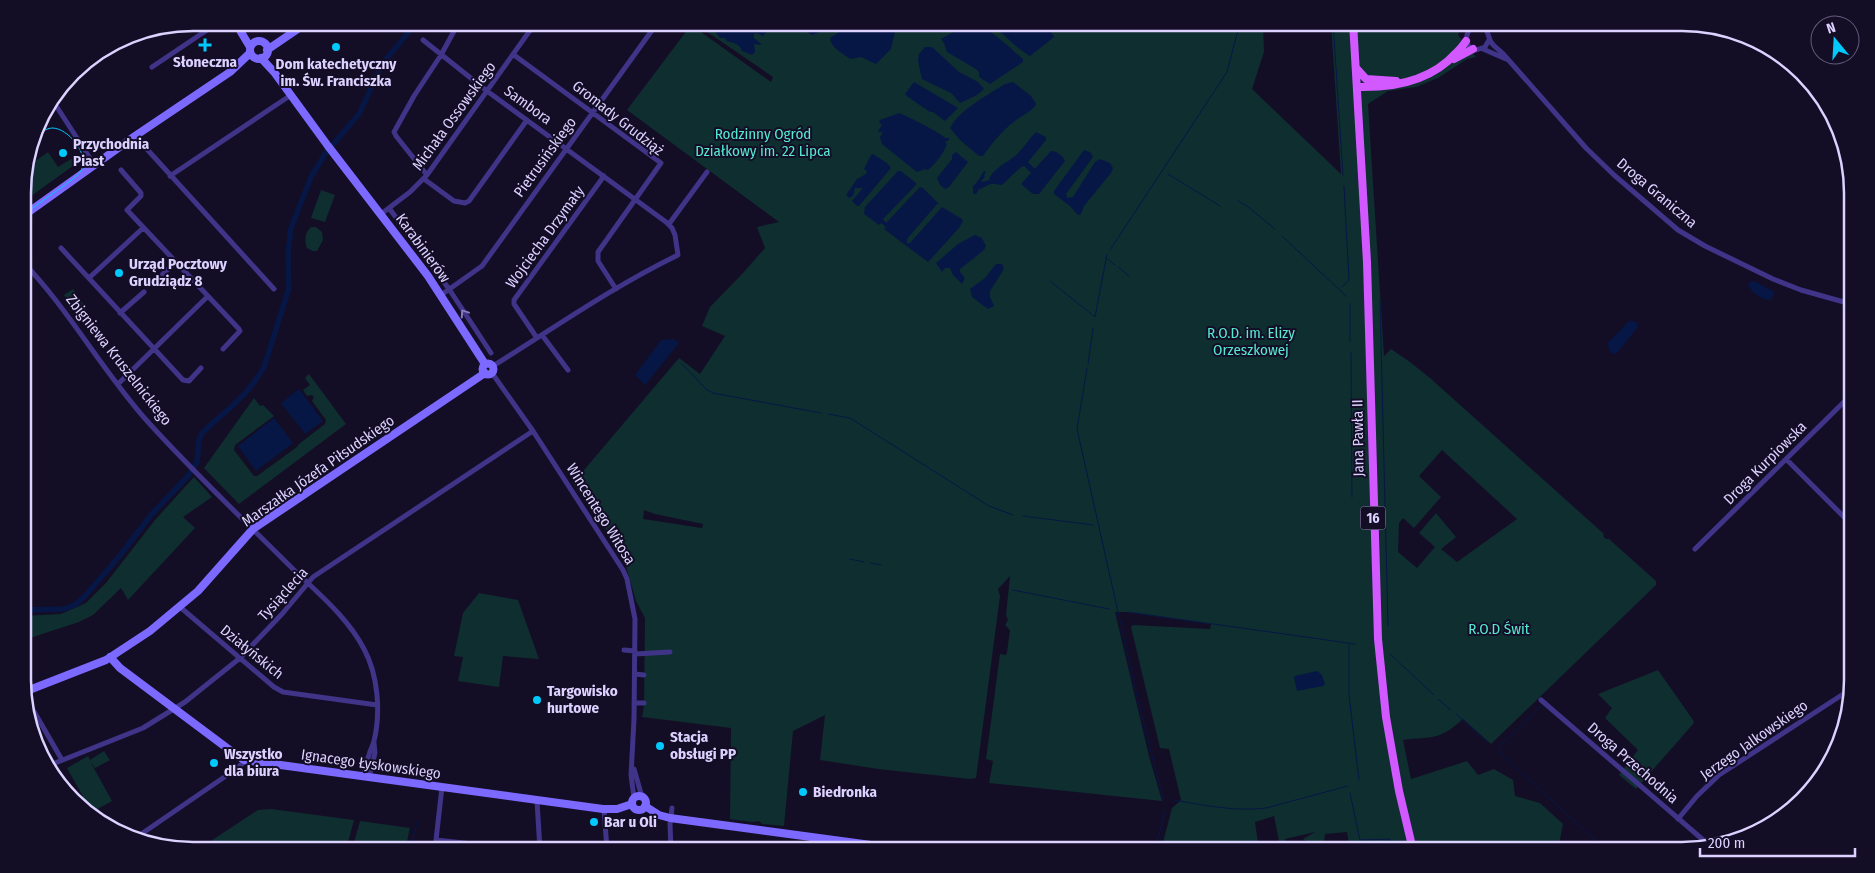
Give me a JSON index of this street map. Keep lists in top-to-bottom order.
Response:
{
  "streets": {
    "main road": ["Jana Pawła II", "16"],
    "street": [
      "Sambora",
      "Michała Ossowskiego",
      "Gromady Grudziąż",
      "Pietrusińskiego",
      "Droga Graniczna",
      "Wojciecha Drzymały",
      "Karabinierów",
      "Zbigniewa Kruszelnickiego",
      "Droga Kurpiowska",
      "Marszałka Józefa Piłsudskiego",
      "Wincentego Witosa",
      "Tysiąclecia",
      "Działyńskich",
      "Jerzego Jalkowskiego",
      "Droga Przechodnia",
      "Ignacego Łyskowskiego"
    ]
  },
  "crossings": [
    ["Sambora", "Michała Ossowskiego"],
    ["Sambora", "Gromady Grudziąż"],
    ["Sambora", "Pietrusińskiego"],
    ["Sambora", "Wojciecha Drzymały"],
    ["Sambora", "Marszałka Józefa Piłsudskiego"],
    ["Michała Ossowskiego", "Gromady Grudziąż"],
    ["Michała Ossowskiego", "Karabinierów"],
    ["Gromady Grudziąż", "Pietrusińskiego"],
    ["Gromady Grudziąż", "Marszałka Józefa Piłsudskiego"],
    ["Pietrusińskiego", "Karabinierów"],
    ["Wojciecha Drzymały", "Marszałka Józefa Piłsudskiego"],
    ["Karabinierów", "Marszałka Józefa Piłsudskiego"],
    ["Karabinierów", "Wincentego Witosa"],
    ["Karabinierów", "Tysiąclecia"],
    ["Zbigniewa Kruszelnickiego", "Marszałka Józefa Piłsudskiego"],
    ["Zbigniewa Kruszelnickiego", "Tysiąclecia"],
    ["Zbigniewa Kruszelnickiego", "Działyńskich"],
    ["Zbigniewa Kruszelnickiego", "Ignacego Łyskowskiego"],
    ["Marszałka Józefa Piłsudskiego", "Działyńskich"],
    ["Marszałka Józefa Piłsudskiego", "Ignacego Łyskowskiego"],
    ["Wincentego Witosa", "Tysiąclecia"],
    ["Wincentego Witosa", "Ignacego Łyskowskiego"],
    ["Tysiąclecia", "Działyńskich"],
    ["Tysiąclecia", "Ignacego Łyskowskiego"],
    ["Jerzego Jalkowskiego", "Droga Przechodnia"]
  ],
  "parks": ["Rodzinny Ogród Działkowy im. 22 Lipca", "R.O.D. im. Elizy Orzeszkowej", "R.O.D Świt"],
  "places": {
    "health": ["Słoneczna"],
    "other": [
      "Dom katechetyczny im. Św. Franciszka",
      "Przychodnia Piast",
      "Urząd Pocztowy Grudziądz 8",
      "Targowisko hurtowe",
      "Stacja obsługi PP",
      "Wszystko dla biura",
      "Biedronka",
      "Bar u Oli"
    ]
  },
  "scale_bar": "200 m",
  "north": "top"
}
